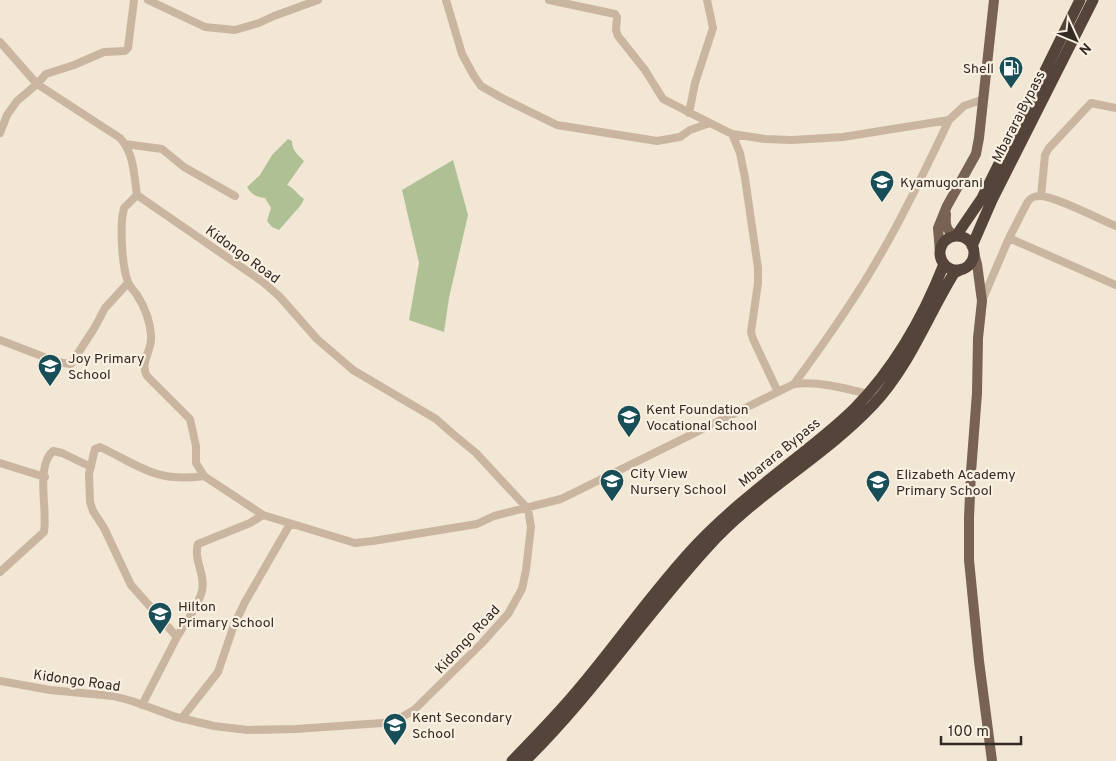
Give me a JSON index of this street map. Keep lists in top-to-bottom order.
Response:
{
  "streets": {
    "highway": ["Mbarara Bypass"],
    "street": ["Kidongo Road"]
  },
  "places": {
    "fuel station": ["Shell"],
    "school or university": [
      "Kyamugorani",
      "Joy Primary School",
      "Kent Foundation Vocational School",
      "City View Nursery School",
      "Elizabeth Academy Primary School",
      "Hilton Primary School",
      "Kent Secondary School"
    ]
  },
  "scale_bar": "100 m",
  "north": "bottom right"
}
